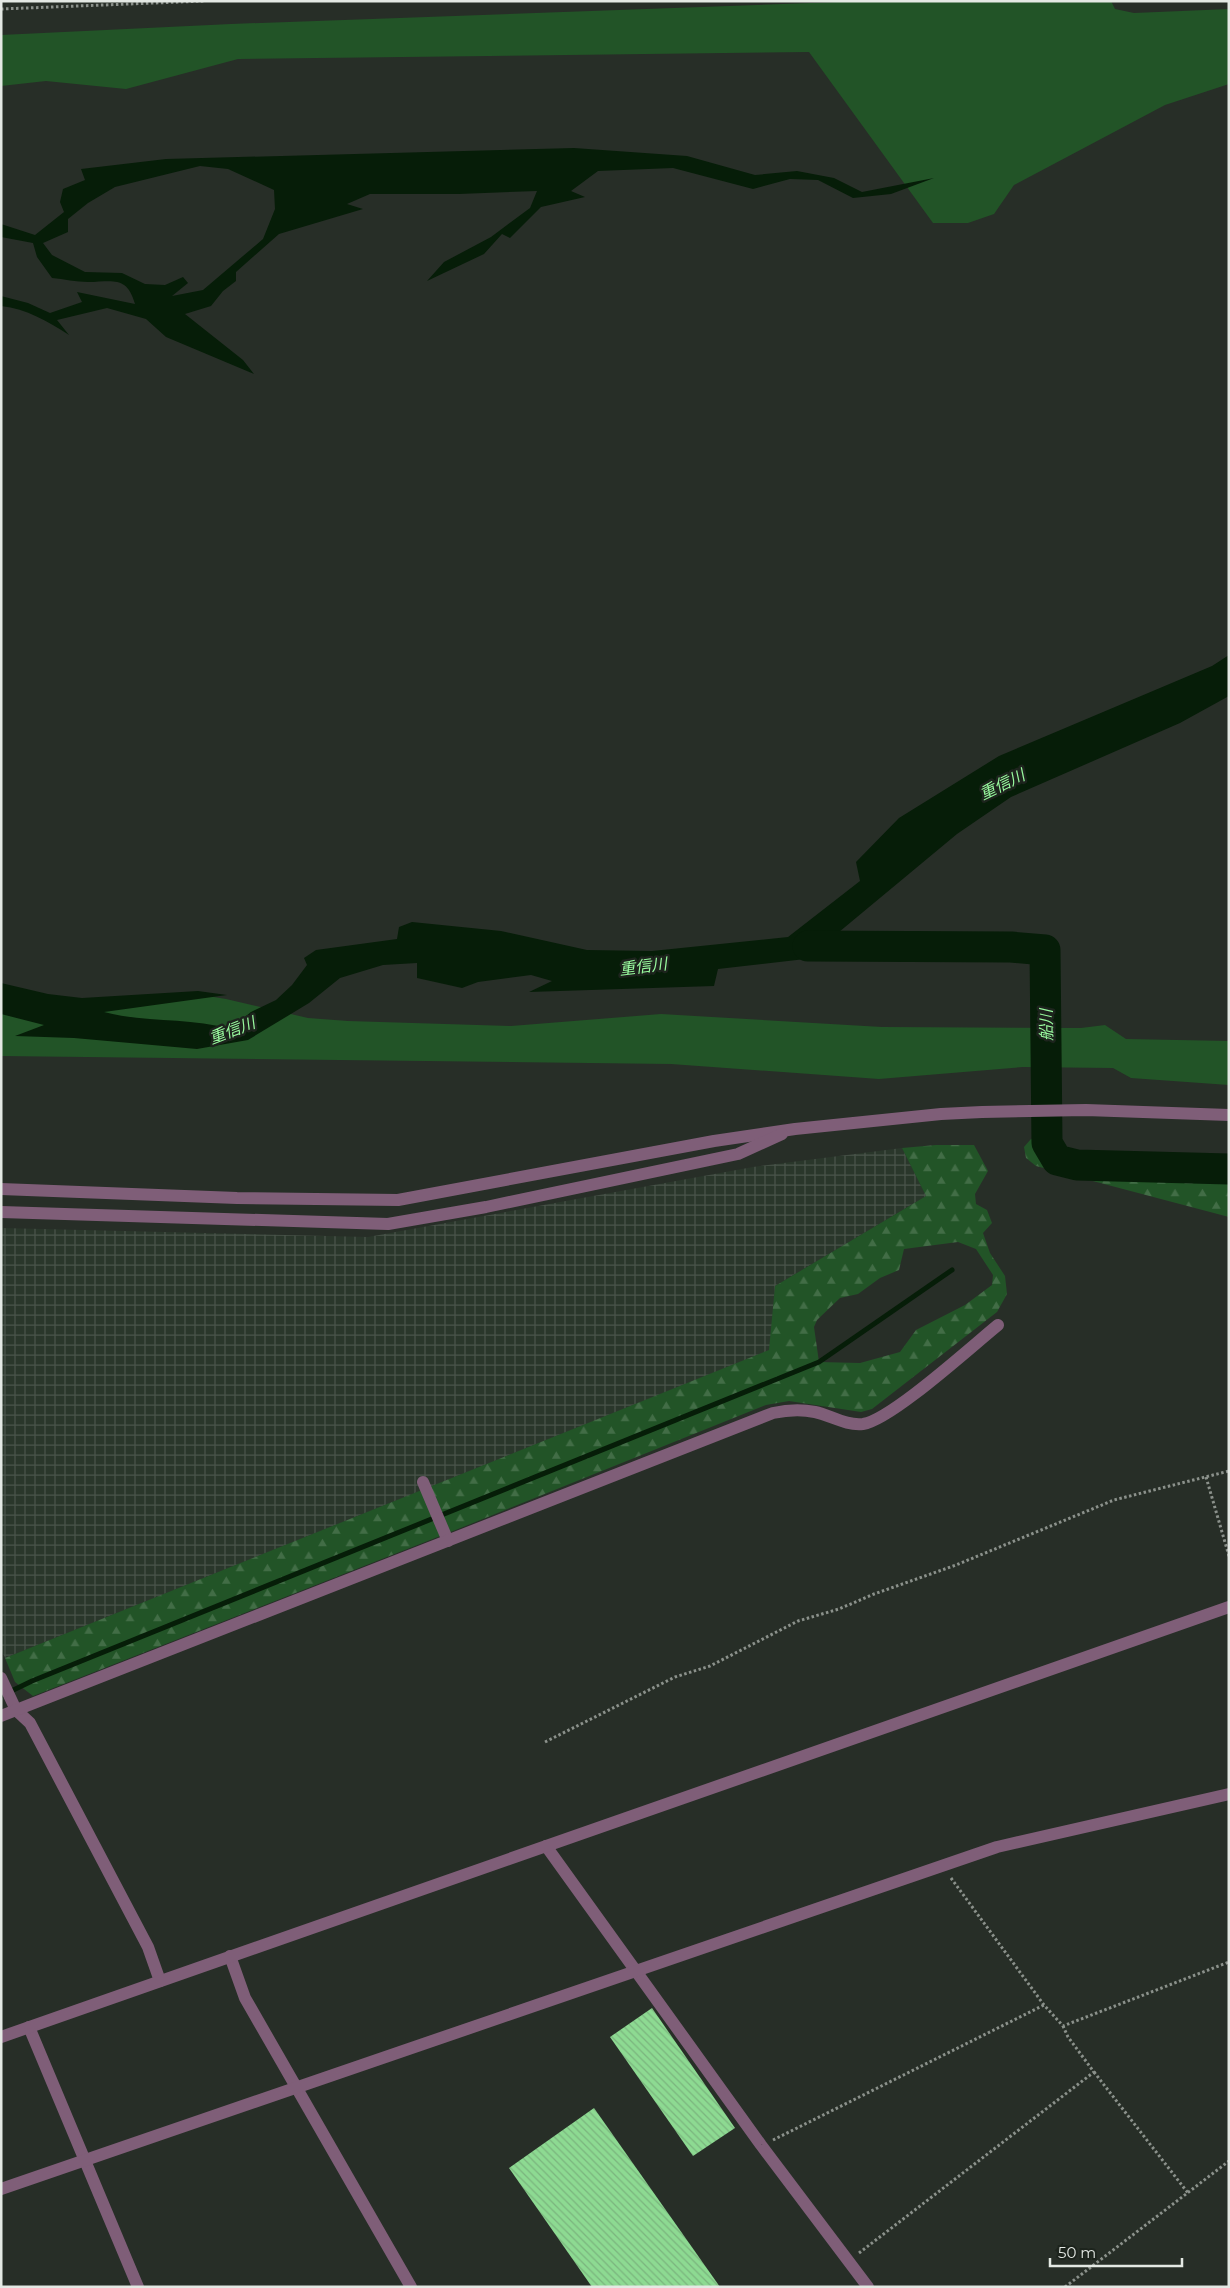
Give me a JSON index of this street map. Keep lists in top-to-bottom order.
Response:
{
  "water": ["重信川", "船川"],
  "scale_bar": "50 m"
}
